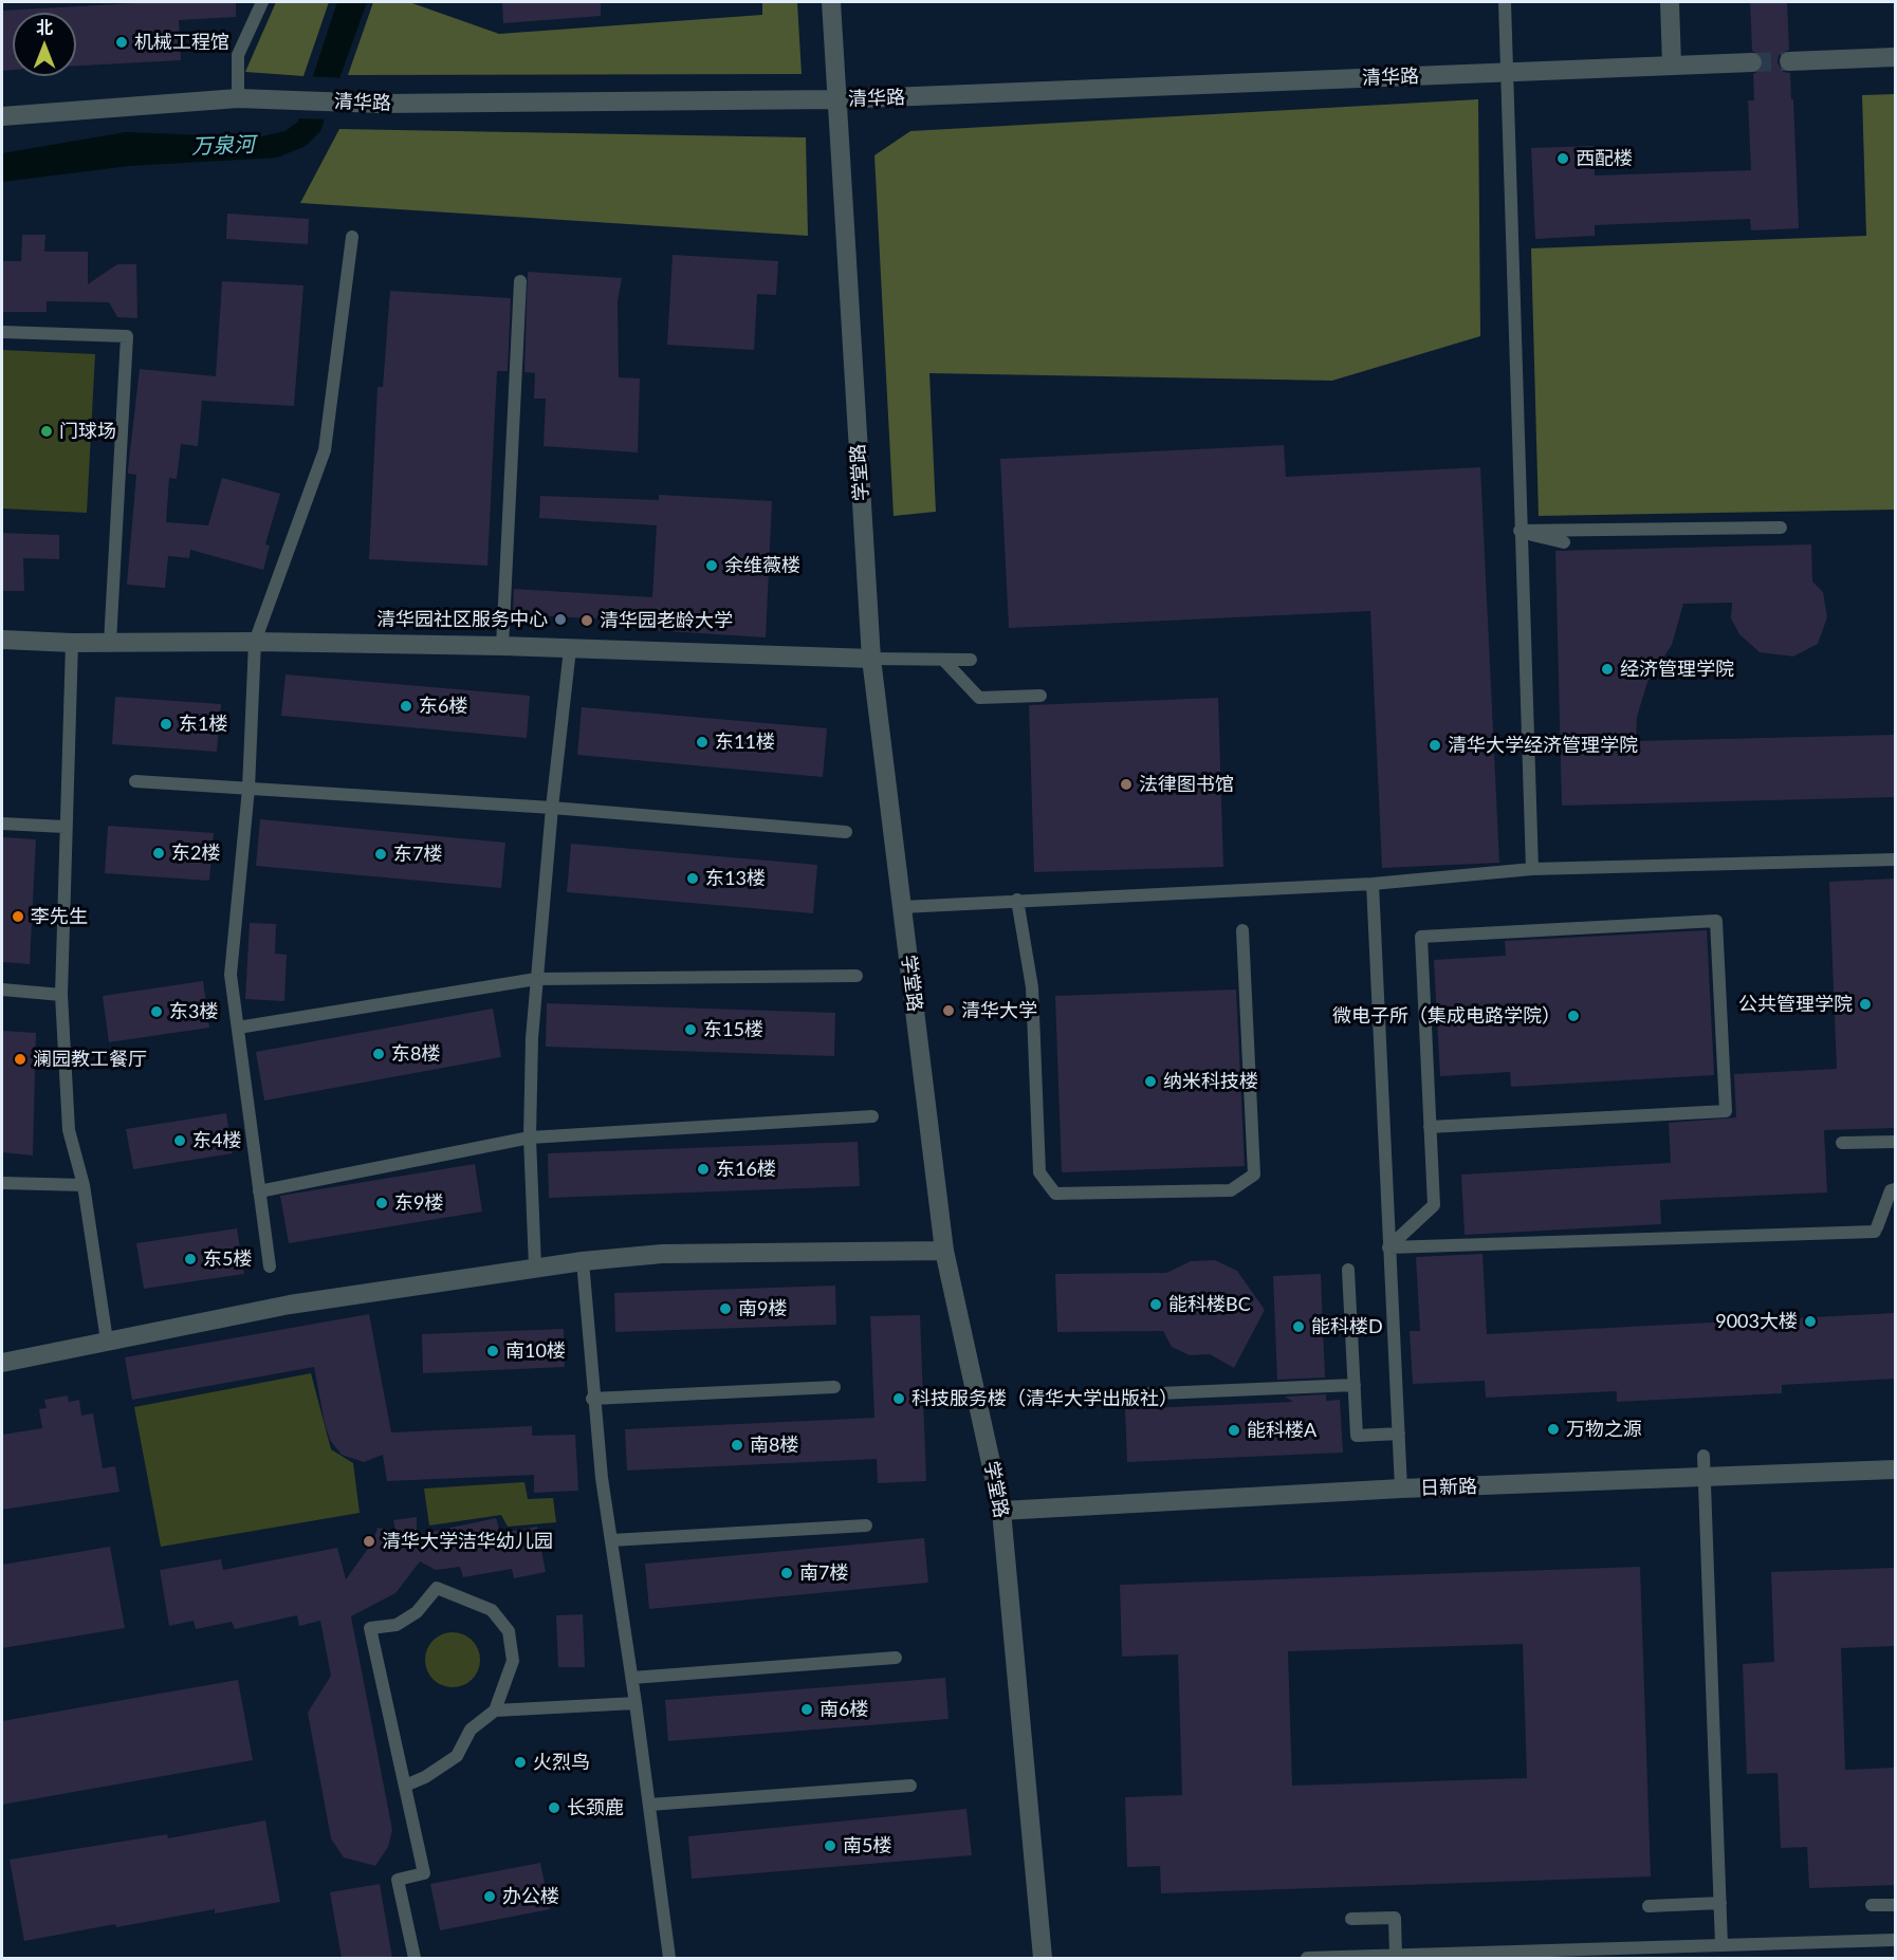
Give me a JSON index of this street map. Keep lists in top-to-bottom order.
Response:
{
  "streets": {
    "street": ["清华路", "学堂路", "日新路"]
  },
  "crossings": [
    ["清华路", "学堂路"],
    ["学堂路", "日新路"]
  ],
  "water": ["万泉河"],
  "places": [
    "机械工程馆",
    "西配楼",
    "门球场",
    "余维薇楼",
    "清华园社区服务中心",
    "清华园老龄大学",
    "经济管理学院",
    "东6楼",
    "东1楼",
    "东11楼",
    "清华大学经济管理学院",
    "法律图书馆",
    "东2楼",
    "东7楼",
    "东13楼",
    "李先生",
    "公共管理学院",
    "清华大学",
    "东3楼",
    "微电子所（集成电路学院）",
    "东15楼",
    "东8楼",
    "澜园教工餐厅",
    "纳米科技楼",
    "东4楼",
    "东16楼",
    "东9楼",
    "东5楼",
    "能科楼BC",
    "南9楼",
    "9003大楼",
    "能科楼D",
    "南10楼",
    "科技服务楼（清华大学出版社）",
    "万物之源",
    "能科楼A",
    "南8楼",
    "清华大学洁华幼儿园",
    "南7楼",
    "南6楼",
    "火烈鸟",
    "长颈鹿",
    "南5楼",
    "办公楼"
  ],
  "north": "top"
}
